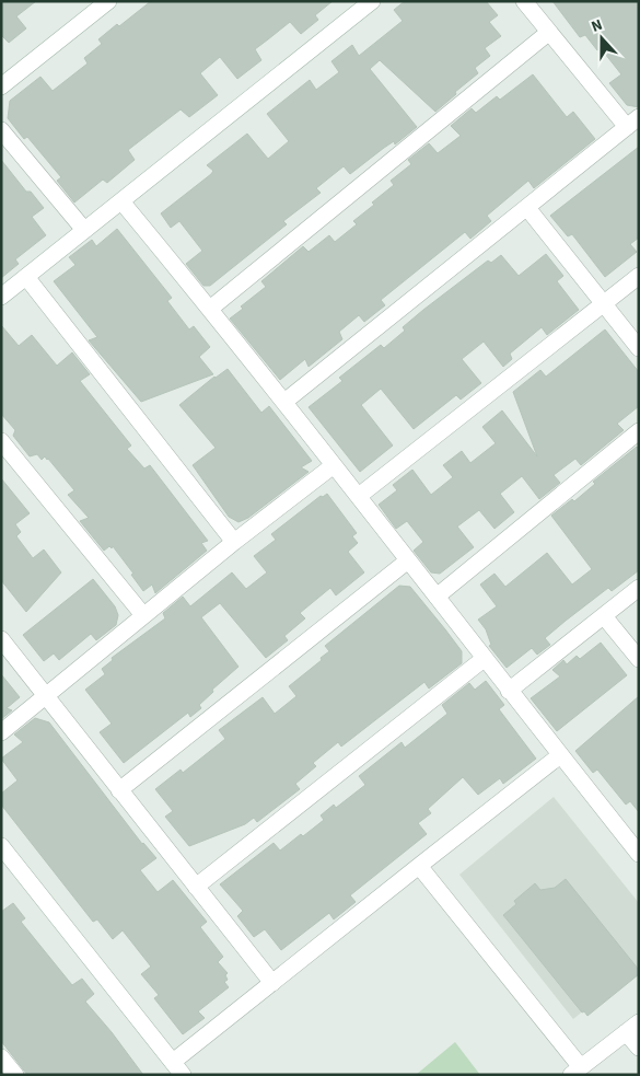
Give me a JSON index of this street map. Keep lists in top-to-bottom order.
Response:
{
  "north": "top"
}
